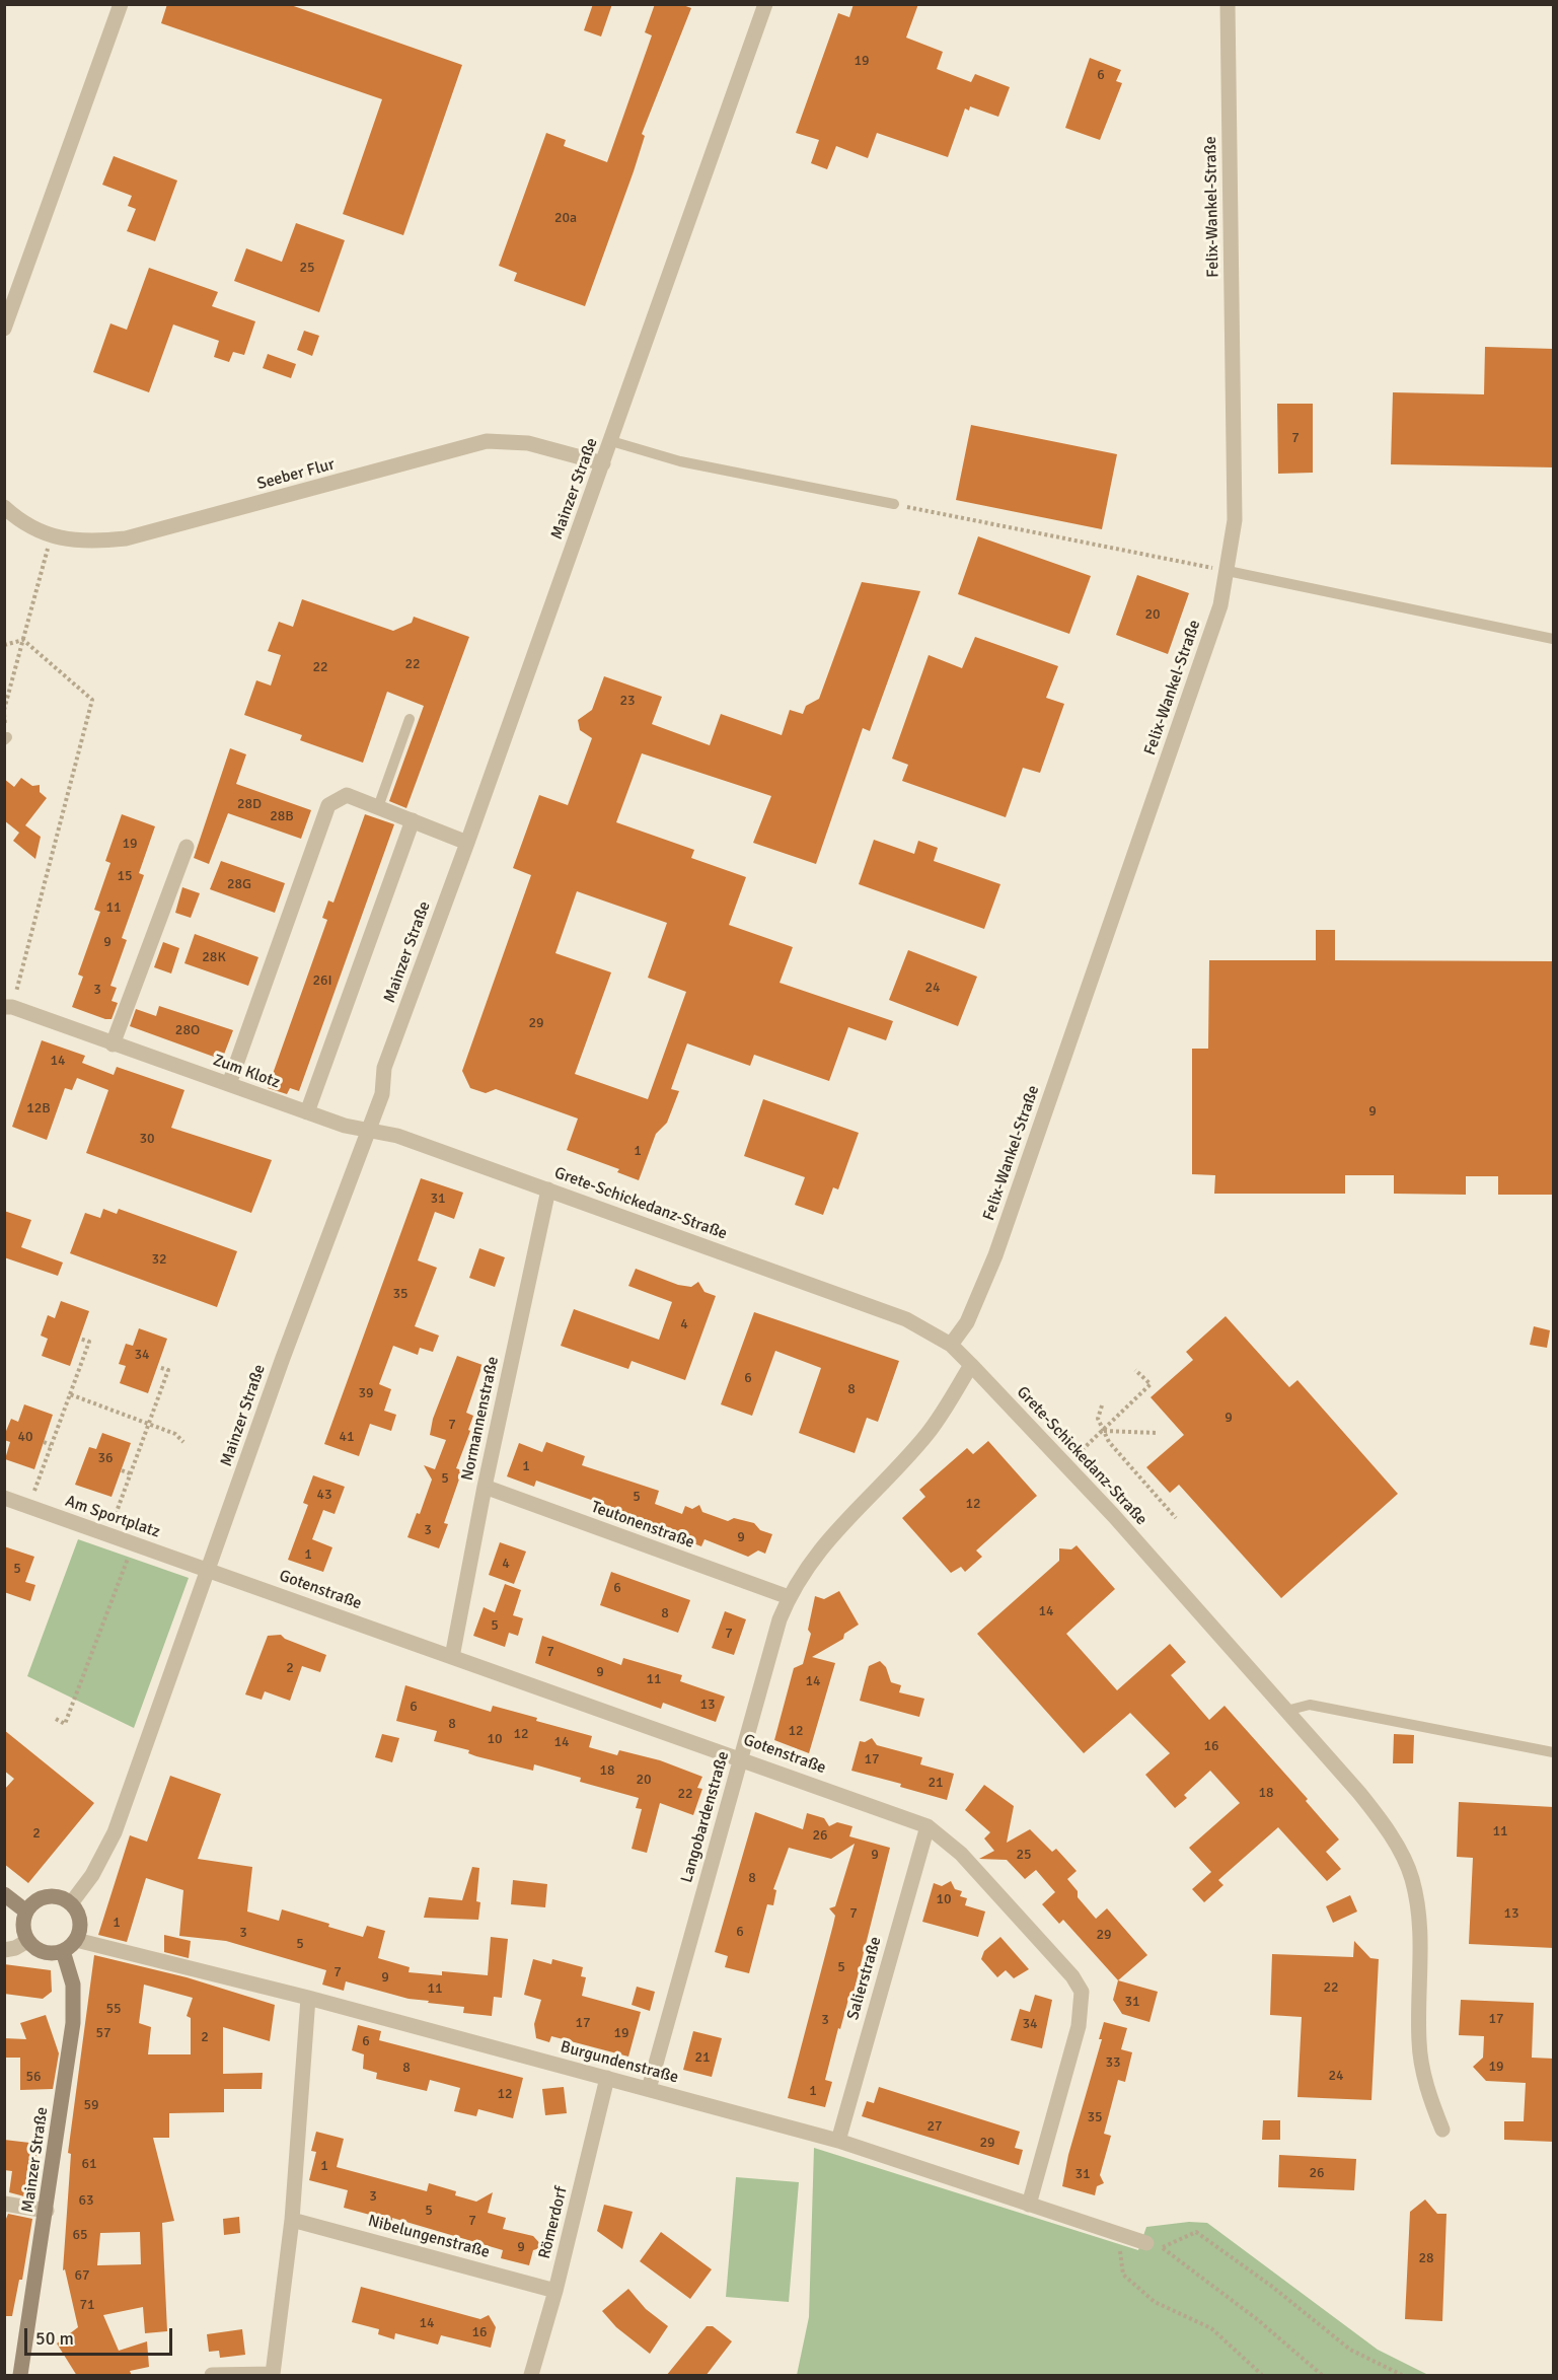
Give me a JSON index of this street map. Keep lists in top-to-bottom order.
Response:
{
  "streets": {
    "street": [
      "Felix-Wankel-Straße",
      "Seeber Flur",
      "Mainzer Straße",
      "Zum Klotz",
      "Grete-Schickedanz-Straße",
      "Normannenstraße",
      "Am Sportplatz",
      "Teutonenstraße",
      "Gotenstraße",
      "Langobardenstraße",
      "Salierstraße",
      "Burgundenstraße",
      "Römerdorf",
      "Nibelungenstraße"
    ]
  },
  "crossings": [
    ["Felix-Wankel-Straße", "Grete-Schickedanz-Straße"],
    ["Seeber Flur", "Mainzer Straße"],
    ["Mainzer Straße", "Zum Klotz"],
    ["Mainzer Straße", "Grete-Schickedanz-Straße"],
    ["Mainzer Straße", "Am Sportplatz"],
    ["Mainzer Straße", "Gotenstraße"],
    ["Mainzer Straße", "Burgundenstraße"],
    ["Zum Klotz", "Grete-Schickedanz-Straße"],
    ["Grete-Schickedanz-Straße", "Normannenstraße"],
    ["Grete-Schickedanz-Straße", "Langobardenstraße"],
    ["Normannenstraße", "Teutonenstraße"],
    ["Normannenstraße", "Gotenstraße"],
    ["Am Sportplatz", "Gotenstraße"],
    ["Teutonenstraße", "Langobardenstraße"],
    ["Gotenstraße", "Langobardenstraße"],
    ["Gotenstraße", "Salierstraße"],
    ["Gotenstraße", "Burgundenstraße"],
    ["Langobardenstraße", "Burgundenstraße"],
    ["Salierstraße", "Burgundenstraße"],
    ["Burgundenstraße", "Römerdorf"],
    ["Römerdorf", "Nibelungenstraße"]
  ],
  "house_numbers": [
    "19",
    "6",
    "20a",
    "25",
    "7",
    "20",
    "22",
    "22",
    "23",
    "28D",
    "28B",
    "19",
    "15",
    "28G",
    "11",
    "9",
    "28K",
    "26I",
    "24",
    "3",
    "29",
    "28O",
    "14",
    "12B",
    "9",
    "30",
    "1",
    "31",
    "32",
    "35",
    "4",
    "34",
    "6",
    "8",
    "39",
    "9",
    "7",
    "40",
    "41",
    "36",
    "1",
    "5",
    "43",
    "5",
    "12",
    "3",
    "9",
    "1",
    "4",
    "5",
    "6",
    "14",
    "8",
    "5",
    "7",
    "7",
    "2",
    "9",
    "11",
    "14",
    "13",
    "6",
    "8",
    "12",
    "12",
    "10",
    "14",
    "16",
    "17",
    "18",
    "20",
    "21",
    "18",
    "22",
    "11",
    "2",
    "26",
    "9",
    "25",
    "8",
    "10",
    "7",
    "13",
    "1",
    "6",
    "3",
    "29",
    "5",
    "5",
    "7",
    "9",
    "22",
    "11",
    "31",
    "55",
    "17",
    "3",
    "17",
    "34",
    "57",
    "19",
    "2",
    "6",
    "21",
    "33",
    "19",
    "8",
    "24",
    "56",
    "1",
    "12",
    "59",
    "35",
    "27",
    "29",
    "61",
    "1",
    "26",
    "31",
    "3",
    "63",
    "5",
    "7",
    "65",
    "9",
    "28",
    "67",
    "71",
    "14",
    "16"
  ],
  "scale_bar": "50 m"
}
